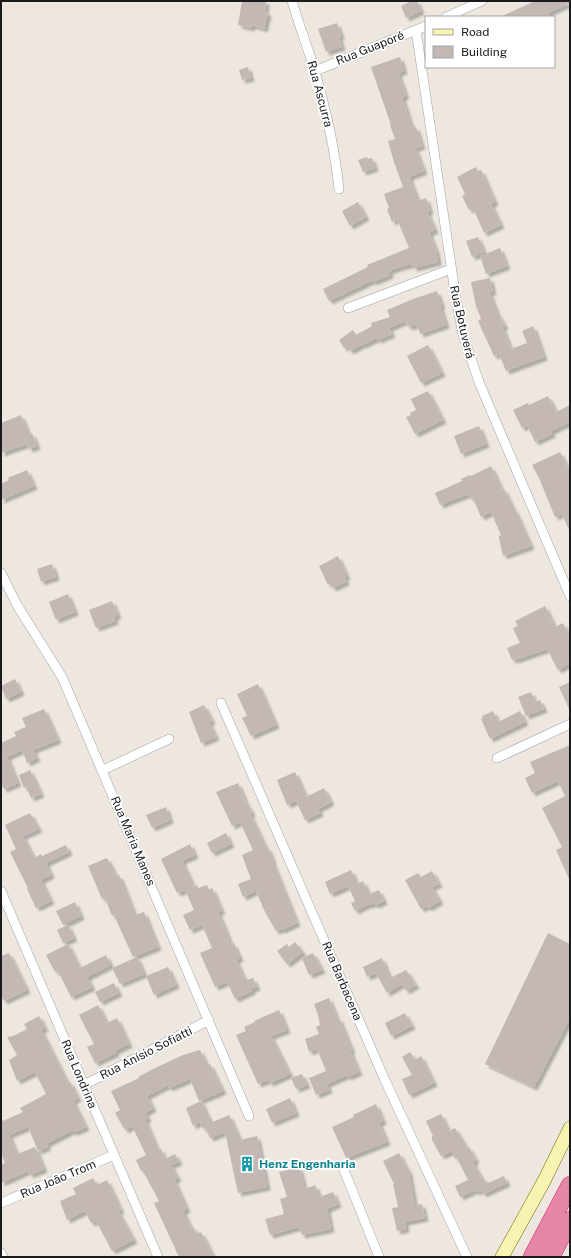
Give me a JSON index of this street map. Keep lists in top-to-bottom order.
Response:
{
  "streets": {
    "street": [
      "Rua Guaporé",
      "Rua Ascurra",
      "Rua Botuverá",
      "Rua Maria Manes",
      "Rua Barbacena",
      "Rua Anísio Sofiatti",
      "Rua Londrina",
      "Rua João Trom"
    ]
  },
  "crossings": [
    ["Rua Guaporé", "Rua Ascurra"],
    ["Rua Guaporé", "Rua Botuverá"],
    ["Rua Maria Manes", "Rua Anísio Sofiatti"],
    ["Rua Anísio Sofiatti", "Rua Londrina"],
    ["Rua Londrina", "Rua João Trom"]
  ],
  "places": {
    "building": ["Henz Engenharia"]
  },
  "legend": ["Road", "Building"]
}
